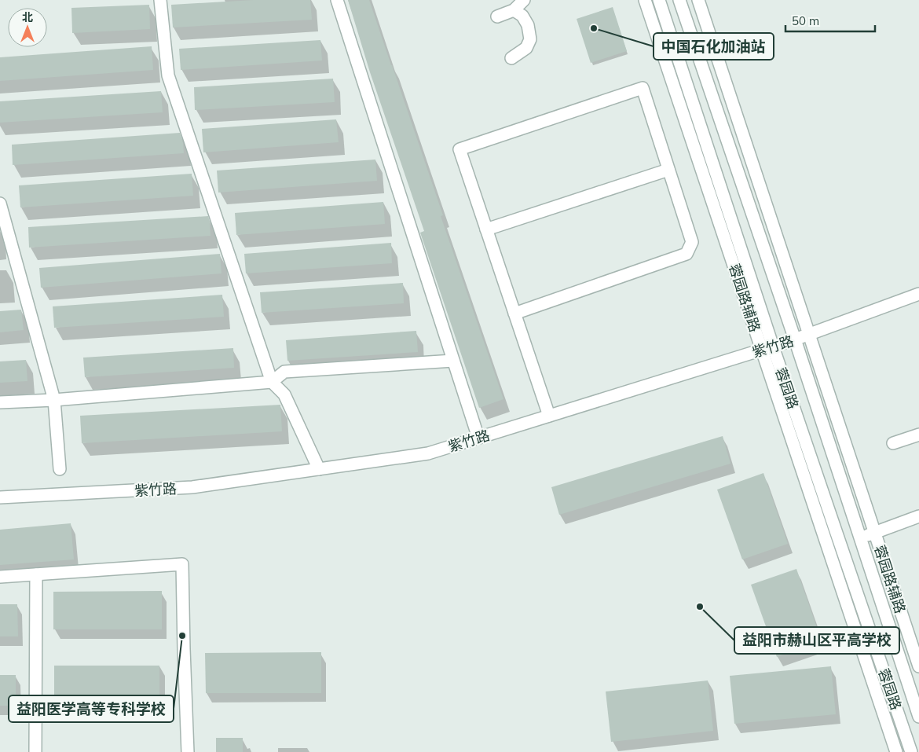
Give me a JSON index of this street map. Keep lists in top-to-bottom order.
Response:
{
  "streets": {
    "street": ["蓉园路辅路", "紫竹路", "蓉园路"]
  },
  "crossings": [
    ["蓉园路辅路", "紫竹路"],
    ["蓉园路辅路", "蓉园路"],
    ["紫竹路", "蓉园路"]
  ],
  "places": ["中国石化加油站", "益阳市赫山区平高学校", "益阳医学高等专科学校"],
  "scale_bar": "50 m",
  "north": "top"
}
